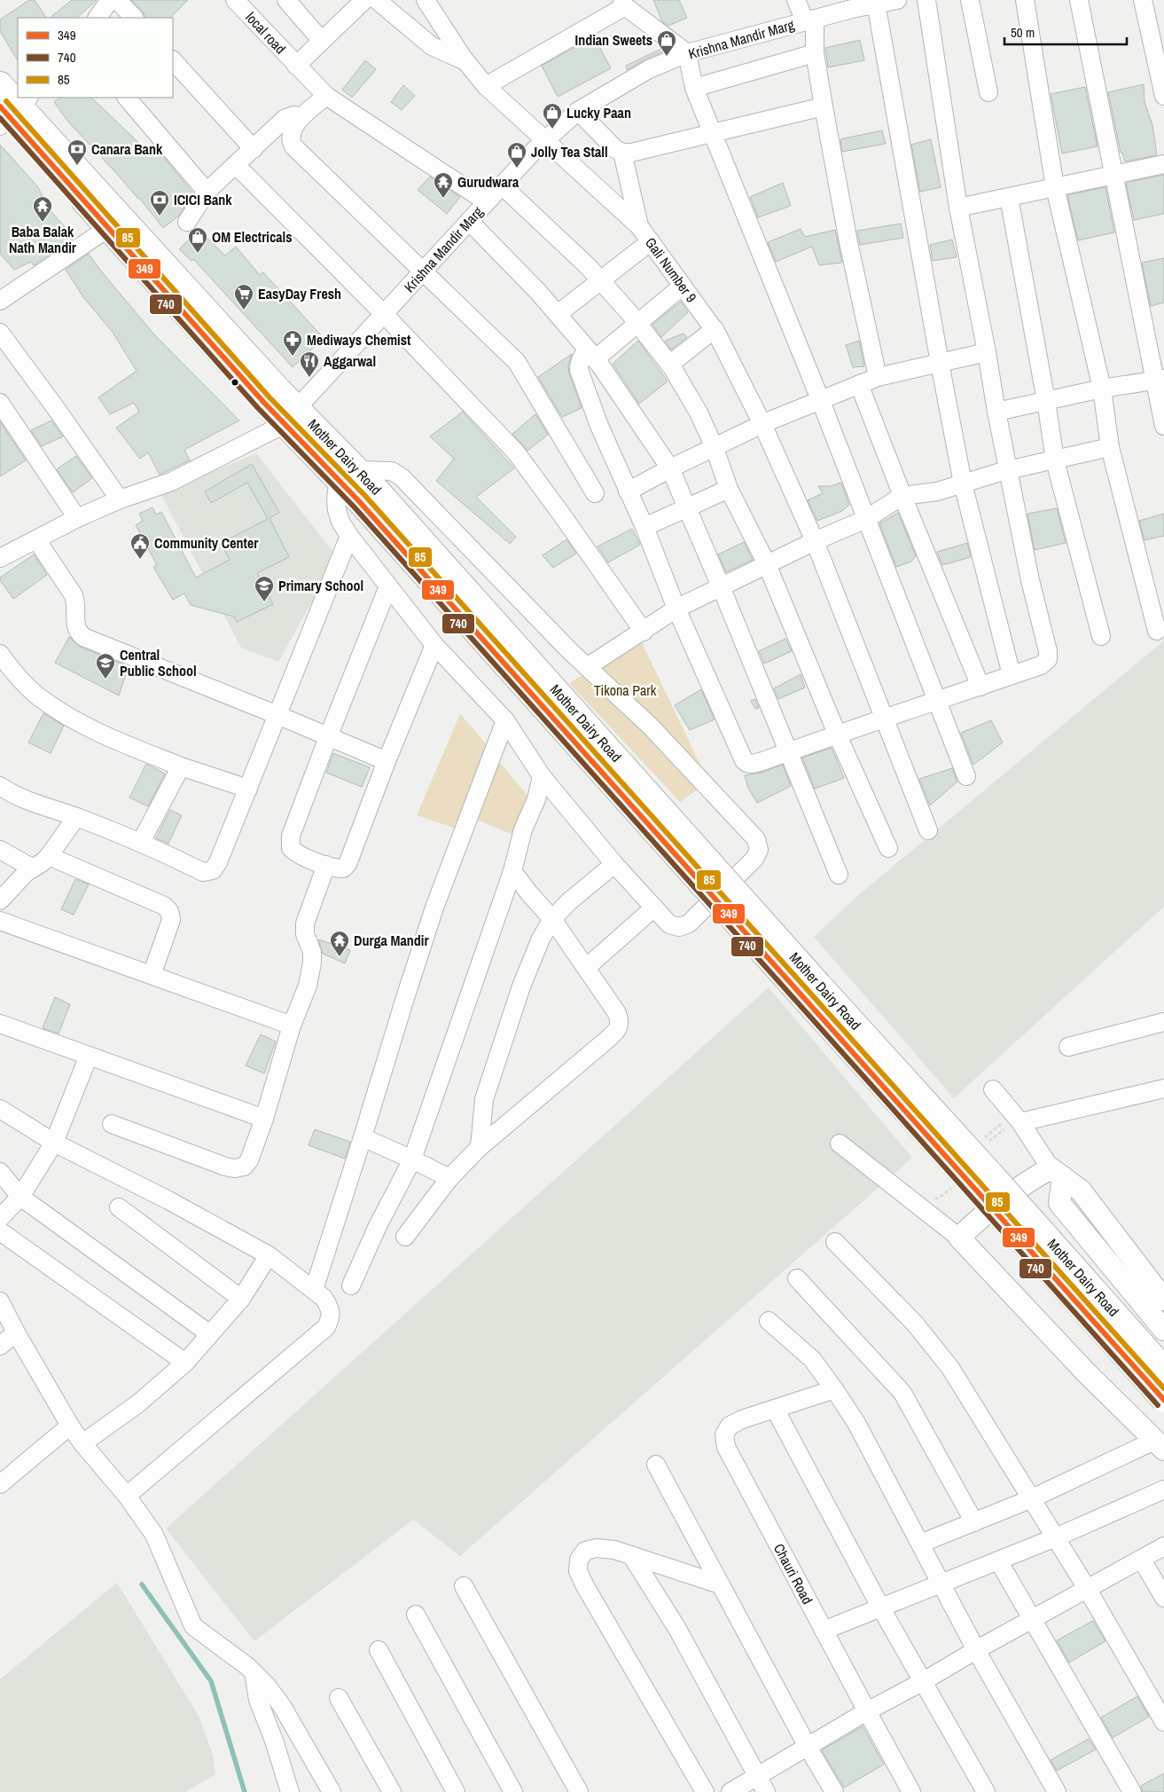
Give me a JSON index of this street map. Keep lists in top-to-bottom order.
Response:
{
  "streets": {
    "main road": ["Mother Dairy Road"],
    "street": [
      "local road",
      "Krishna Mandir Marg",
      "Gali Number 9",
      "Chauri Road"
    ]
  },
  "crossings": [
    ["local road", "Krishna Mandir Marg"],
    ["Krishna Mandir Marg", "Gali Number 9"],
    ["Krishna Mandir Marg", "Mother Dairy Road"]
  ],
  "parks": ["Tikona Park"],
  "places": {
    "shop": [
      "Indian Sweets",
      "Lucky Paan",
      "Jolly Tea Stall",
      "OM Electricals"
    ],
    "bank": ["Canara Bank", "ICICI Bank"],
    "temple": ["Gurudwara", "Baba Balak Nath Mandir", "Durga Mandir"],
    "supermarket": ["EasyDay Fresh"],
    "pharmacy": ["Mediways Chemist"],
    "restaurant": ["Aggarwal"],
    "public building": ["Community Center"],
    "school or university": ["Primary School", "Central Public School"]
  },
  "lines": ["transit line 85", "transit line 349", "transit line 740"],
  "legend": ["349", "740", "85"],
  "scale_bar": "50 m"
}
